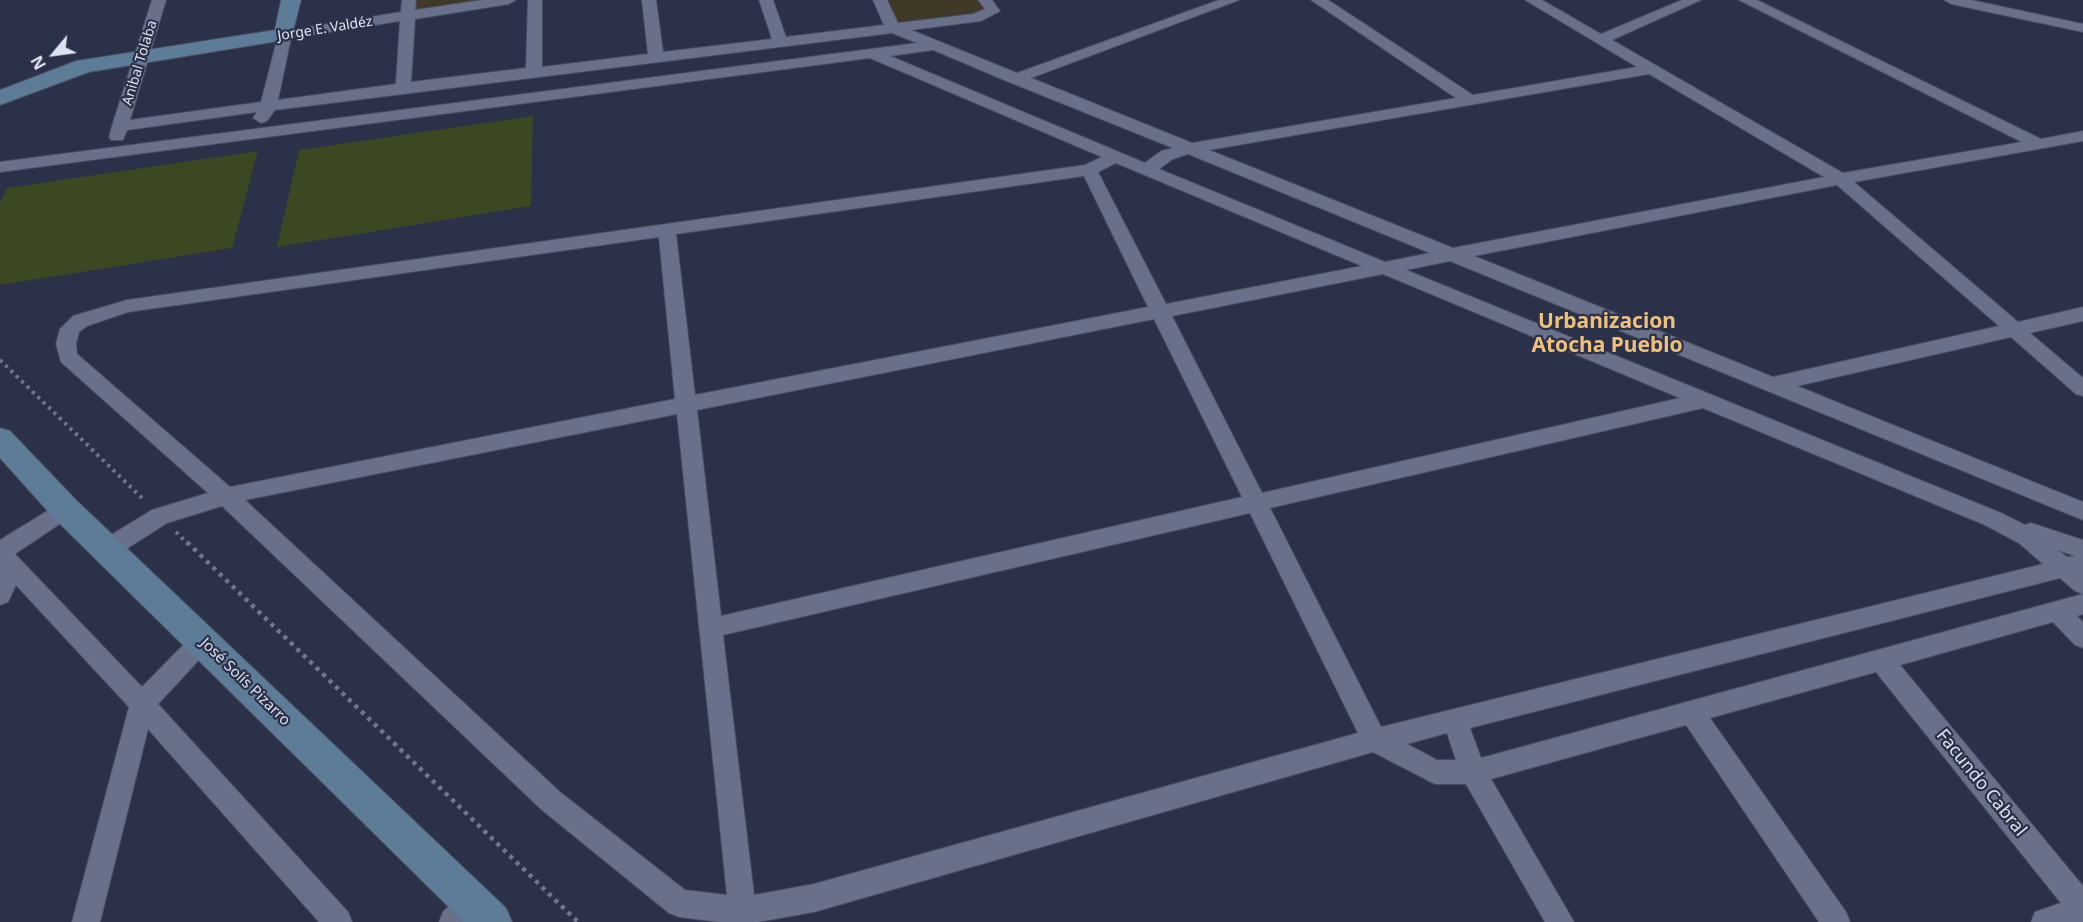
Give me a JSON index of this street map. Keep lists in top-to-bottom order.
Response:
{
  "streets": {
    "main road": ["Jorge E. Valdéz", "José Solís Pizarro"],
    "street": ["Anibal Tolaba", "Facundo Cabral"]
  },
  "crossings": [
    ["Jorge E. Valdéz", "Anibal Tolaba"]
  ],
  "districts": ["Urbanizacion Atocha Pueblo"],
  "north": "bottom left"
}
